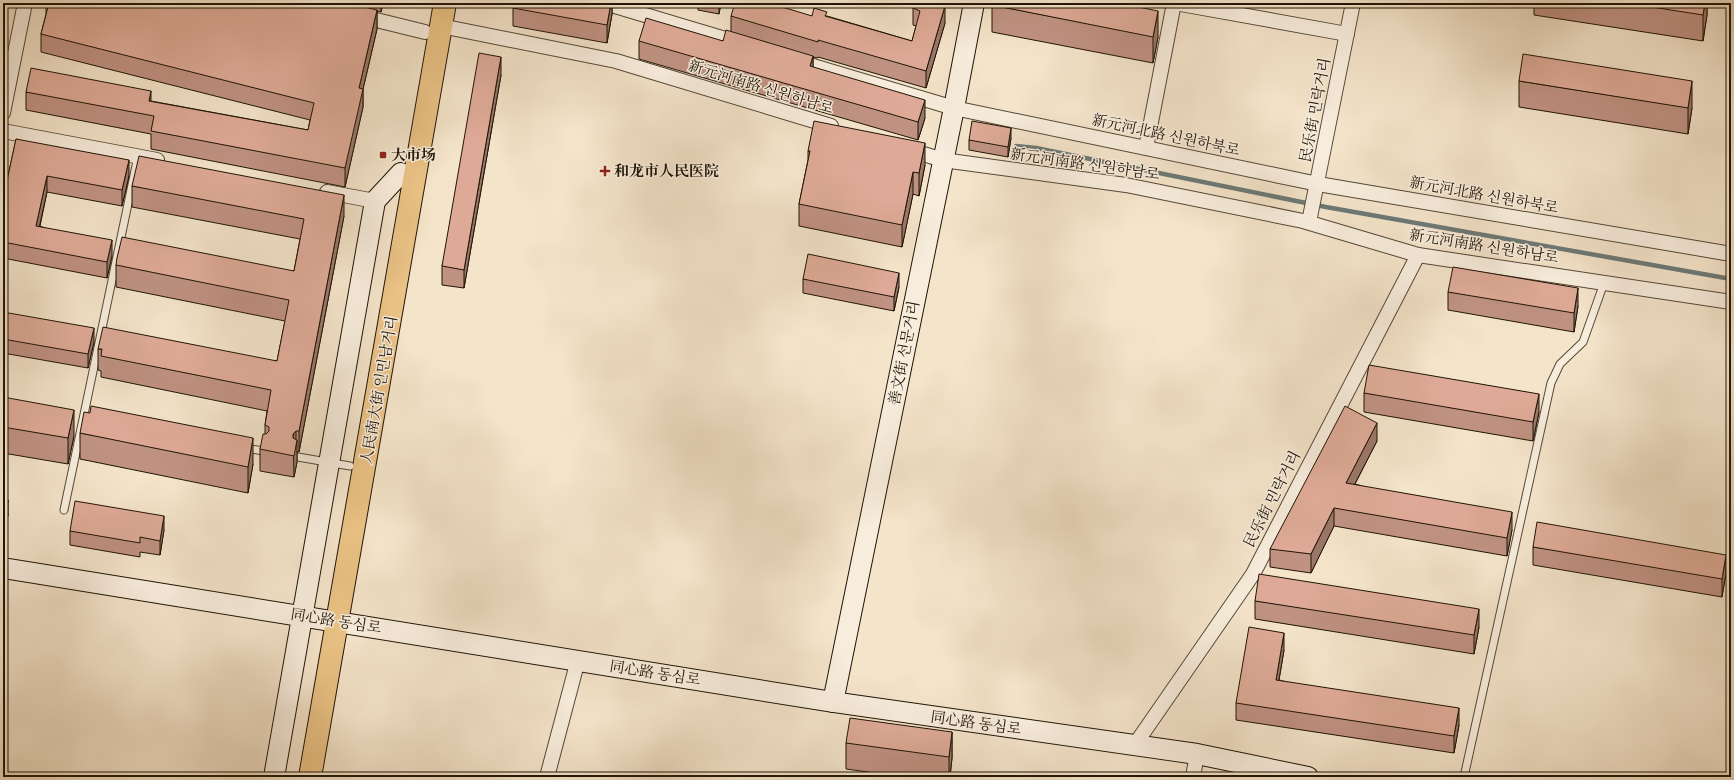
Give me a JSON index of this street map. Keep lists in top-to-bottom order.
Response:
{
  "streets": {
    "main road": ["人民南大街 인민남거리"],
    "street": [
      "新元河南路 신원하남로",
      "民乐街 민락거리",
      "新元河北路 신원하북로",
      "善文街 선문거리",
      "同心路 동심로"
    ]
  },
  "crossings": [
    ["新元河南路 신원하남로", "民乐街 민락거리"],
    ["新元河南路 신원하남로", "善文街 선문거리"],
    ["新元河南路 신원하남로", "人民南大街 인민남거리"],
    ["民乐街 민락거리", "新元河北路 신원하북로"],
    ["民乐街 민락거리", "同心路 동심로"],
    ["新元河北路 신원하북로", "善文街 선문거리"],
    ["善文街 선문거리", "同心路 동심로"],
    ["人民南大街 인민남거리", "同心路 동심로"]
  ],
  "places": {
    "transit": ["大市场"],
    "health": ["和龙市人民医院"]
  }
}
